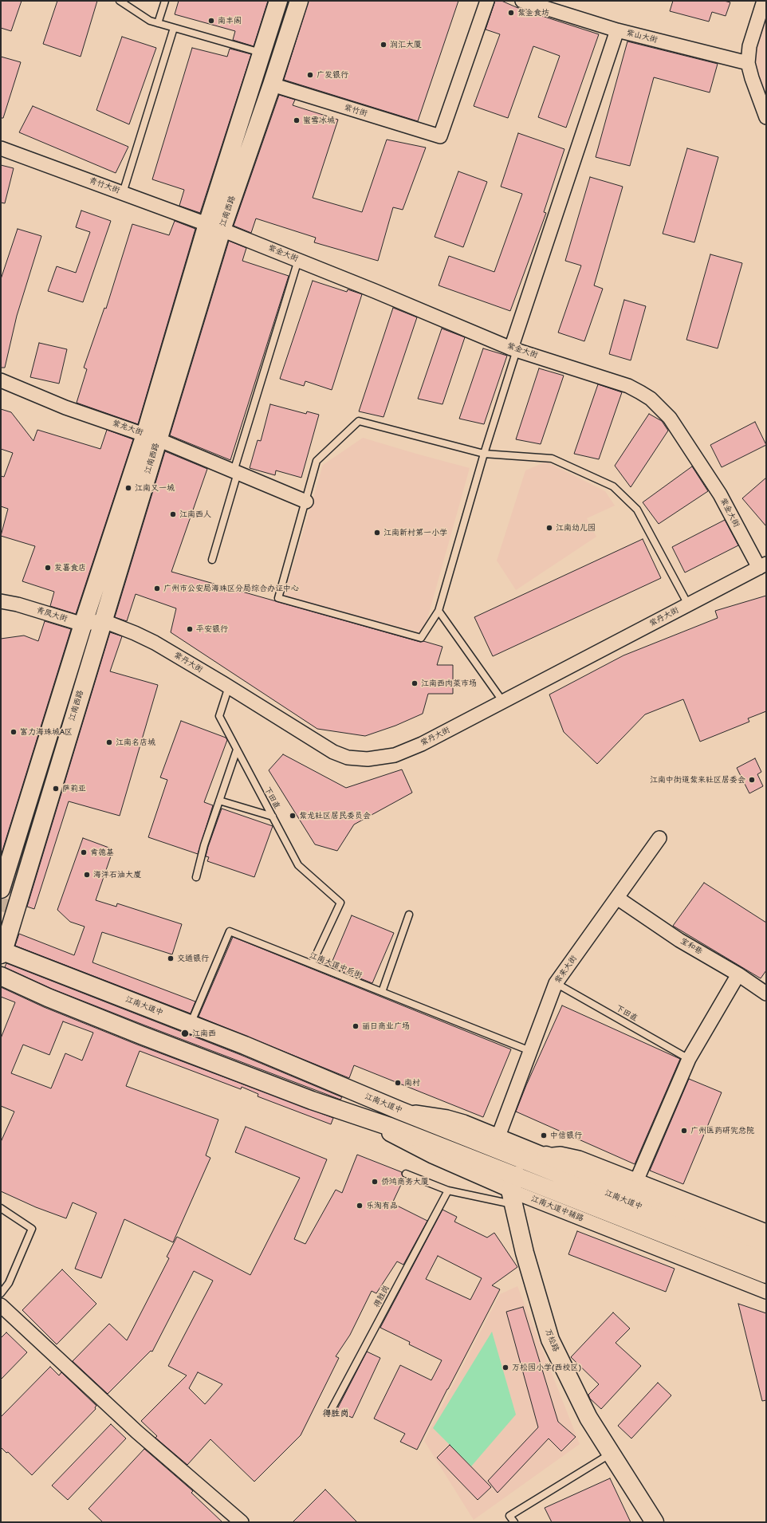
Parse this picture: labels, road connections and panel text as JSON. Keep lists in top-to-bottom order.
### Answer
{
  "streets": {
    "main road": ["江南西路", "江南大道中", "万松路"],
    "street": [
      "紫山大街",
      "紫竹街",
      "青竹大街",
      "紫金大街",
      "紫龙大街",
      "青凤大街",
      "紫丹大街",
      "宝和巷",
      "紫来大街",
      "江南大道中辅路"
    ],
    "lane": ["下田直", "江南大道中后街", "得胜岗"]
  },
  "crossings": [
    ["紫竹街", "江南西路"],
    ["青竹大街", "江南西路"],
    ["青竹大街", "紫金大街"],
    ["江南西路", "紫金大街"],
    ["江南西路", "紫龙大街"],
    ["江南西路", "青凤大街"],
    ["江南西路", "紫丹大街"],
    ["江南西路", "江南大道中"],
    ["紫金大街", "紫丹大街"],
    ["青凤大街", "紫丹大街"],
    ["紫丹大街", "下田直"],
    ["下田直", "江南大道中后街"],
    ["下田直", "紫来大街"],
    ["宝和巷", "紫来大街"],
    ["江南大道中后街", "紫来大街"],
    ["江南大道中后街", "江南大道中"],
    ["江南大道中", "江南大道中辅路"],
    ["江南大道中", "万松路"],
    ["江南大道中辅路", "万松路"]
  ],
  "districts": ["得胜岗"],
  "places": [
    "紫金食坊",
    "南丰阁",
    "润汇大厦",
    "广发银行",
    "蜜雪冰城",
    "江南又一城",
    "江南西人",
    "江南幼儿园",
    "江南新村第一小学",
    "发喜食店",
    "广州市公安局海珠区分局综合办证中心",
    "平安银行",
    "江南西肉菜市场",
    "富力海珠城A区",
    "江南名店城",
    "江南中街道紫来社区居委会",
    "萨莉亚",
    "紫龙社区居民委员会",
    "肯德基",
    "海洋石油大廈",
    "交通银行",
    "丽日商业广场",
    "江南西",
    "南村",
    "广州医药研究总院",
    "中信银行",
    "侨鸿商务大厦",
    "乐淘有品",
    "万松园小学(西校区)"
  ]
}
